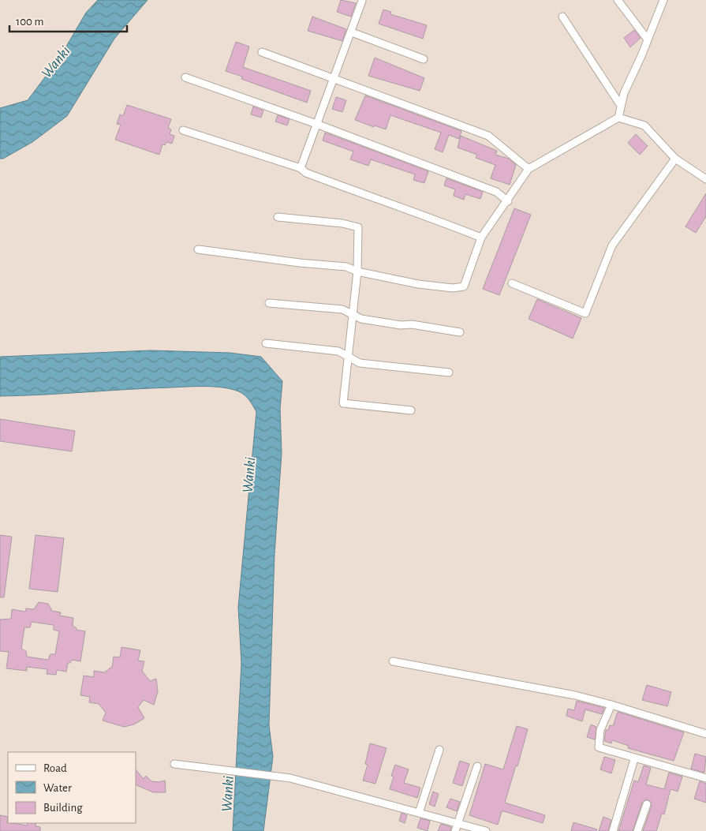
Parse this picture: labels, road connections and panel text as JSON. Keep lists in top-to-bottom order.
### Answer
{
  "water": ["Wanki"],
  "legend": ["Road", "Water", "Building"],
  "scale_bar": "100 m"
}
